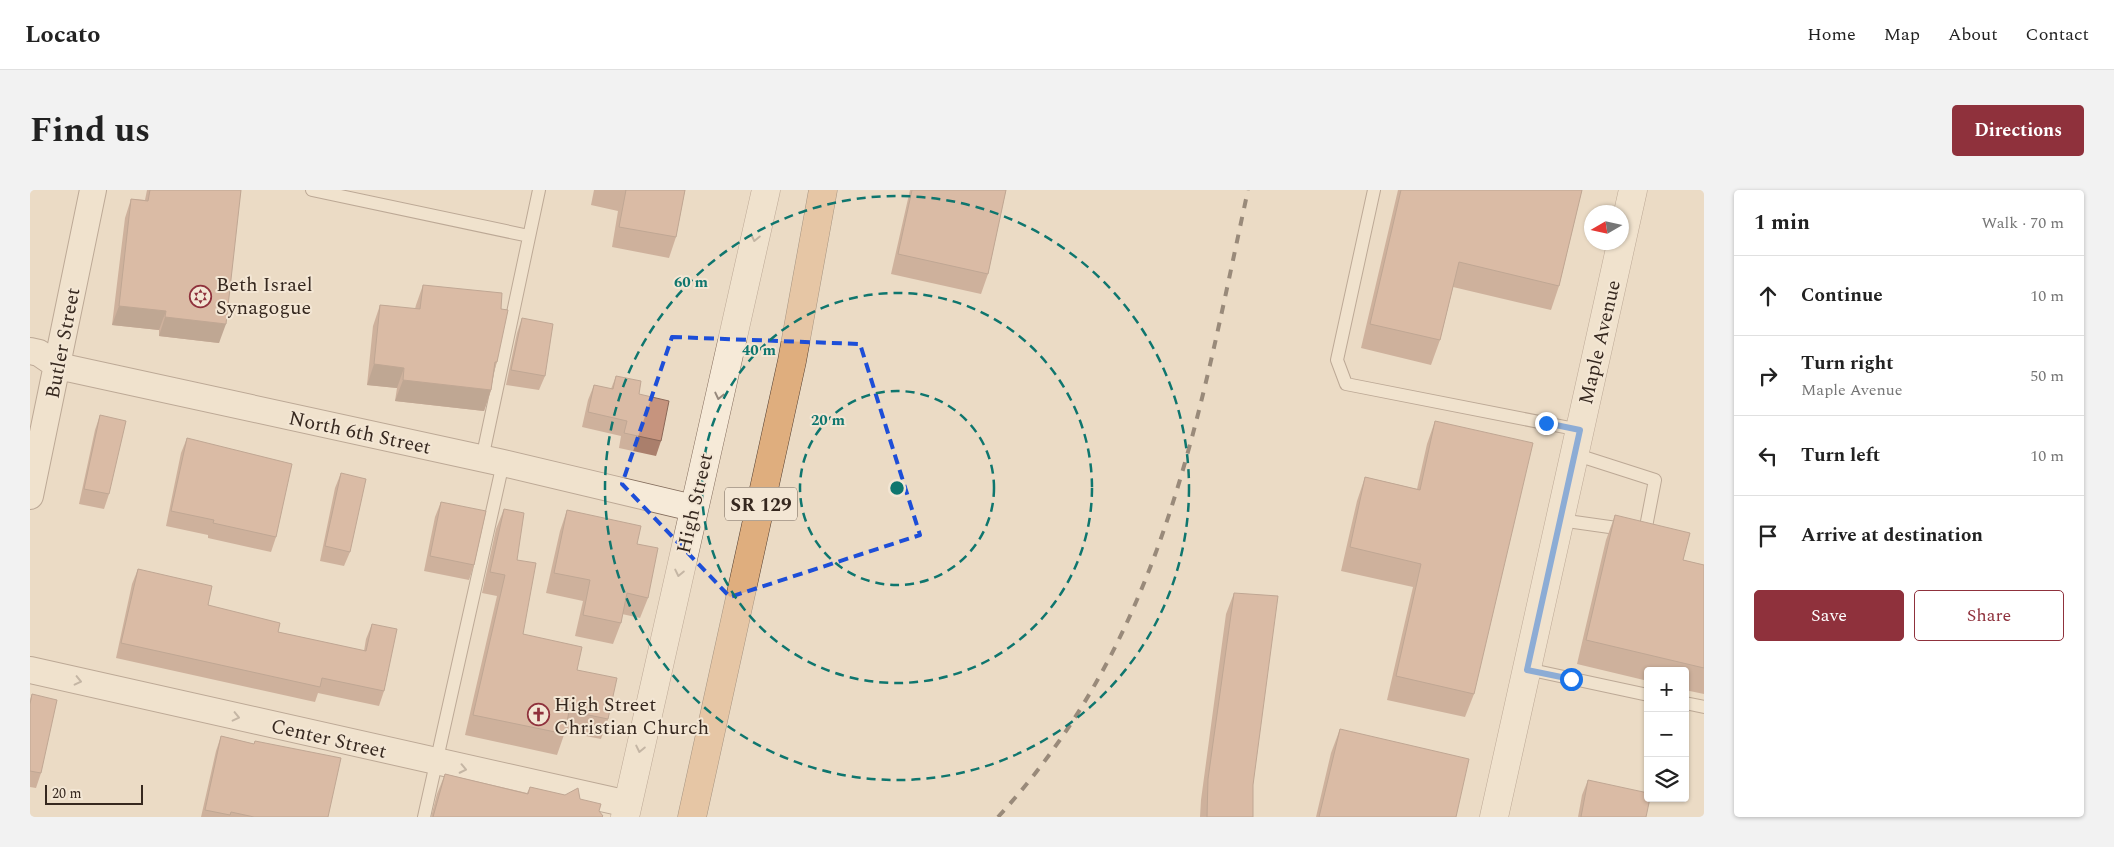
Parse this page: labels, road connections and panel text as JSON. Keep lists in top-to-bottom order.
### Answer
{
  "streets": {
    "highway": ["SR 129"],
    "street": [
      "Maple Avenue",
      "Butler Street",
      "North 6th Street",
      "High Street",
      "Center Street"
    ]
  },
  "crossings": [
    ["Butler Street", "North 6th Street"],
    ["North 6th Street", "High Street"],
    ["High Street", "Center Street"]
  ],
  "one_way": ["High Street", "Center Street"],
  "places": {
    "synagogue": ["Beth Israel Synagogue"],
    "church": ["High Street Christian Church"]
  },
  "scale_bar": "20 m",
  "north": "left",
  "page": {
    "header": "Locato",
    "nav": [
      "Home",
      "Map",
      "About",
      "Contact"
    ],
    "title": "Find us",
    "buttons": [
      "Directions",
      ["Save", "Share"]
    ],
    "heading": ["1 min", "Walk · 70 m"],
    "list": [
      ["Continue", "10 m"],
      ["Turn right", "Maple Avenue", "50 m"],
      ["Turn left", "10 m"],
      "Arrive at destination"
    ],
    "map_buttons": ["+", "−"],
    "scale": "20 m"
  },
  "rings": ["60 m", "40 m", "20 m"]
}
